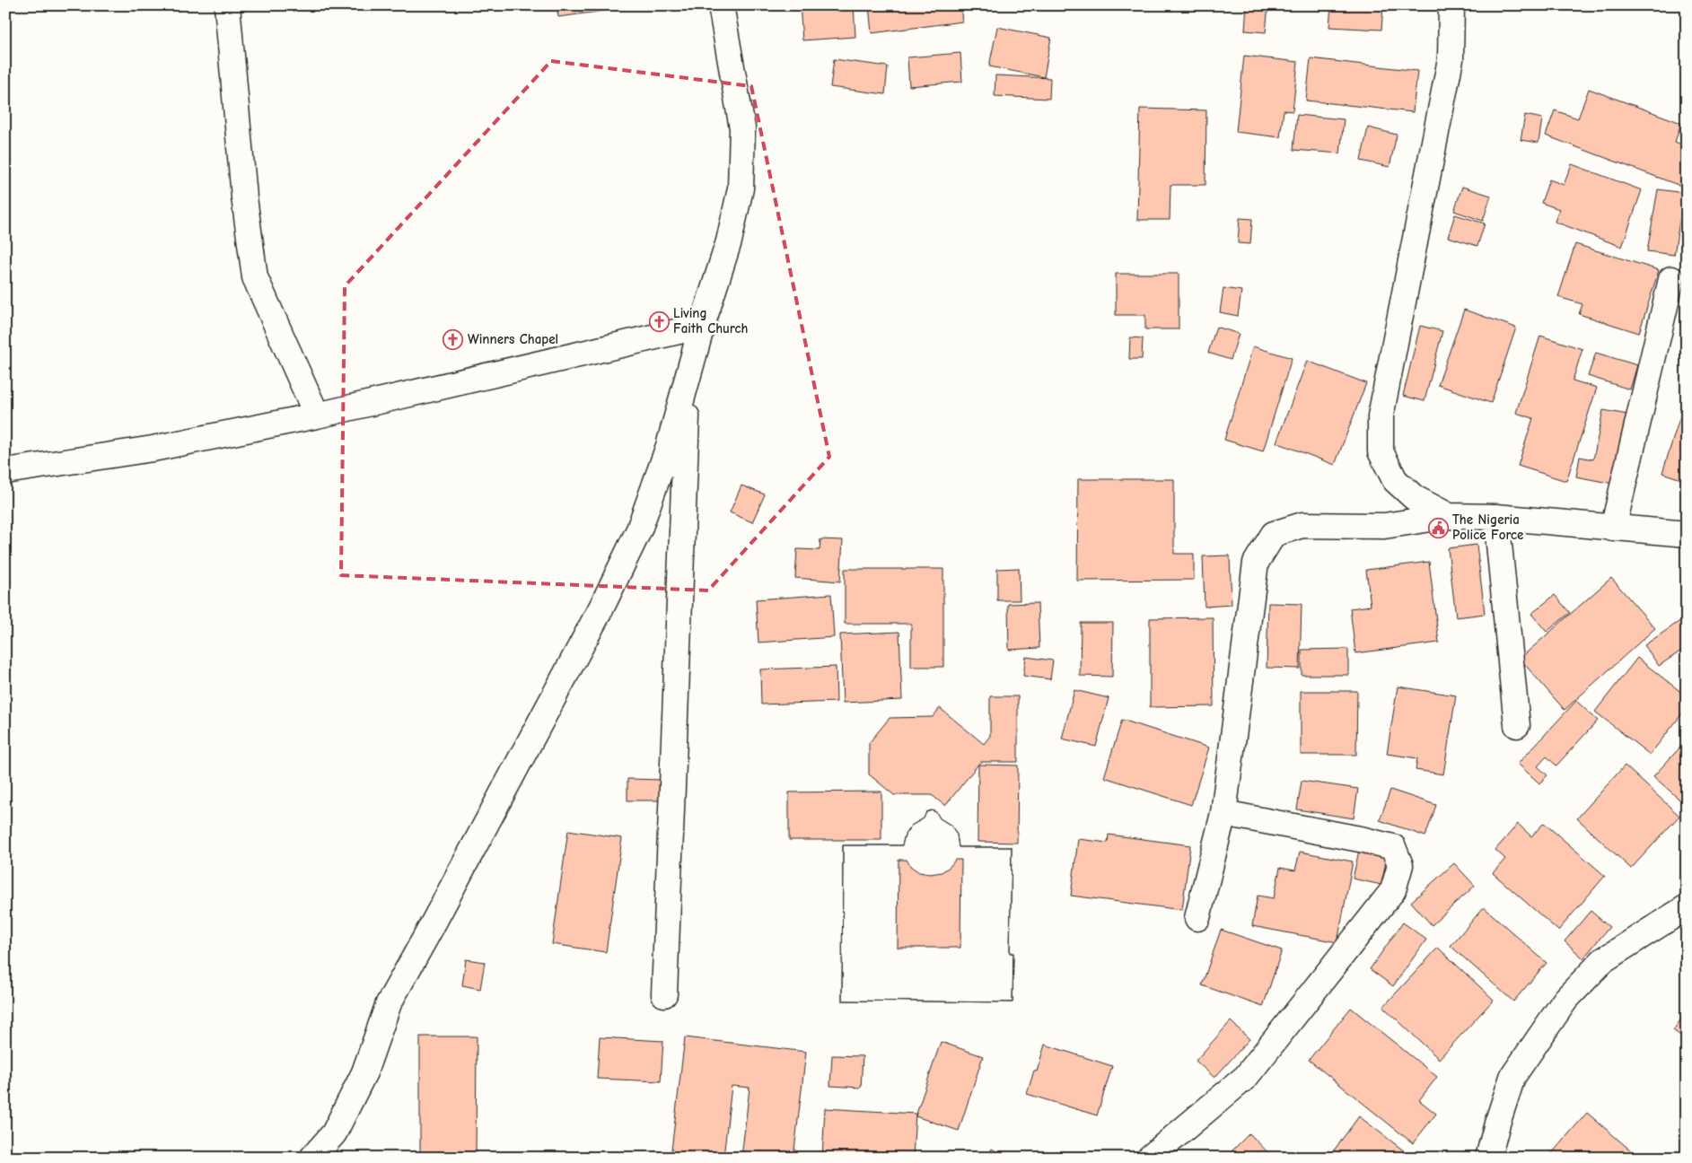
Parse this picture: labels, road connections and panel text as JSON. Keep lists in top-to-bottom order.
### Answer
{
  "places": {
    "church": ["Living Faith Church", "Winners Chapel"],
    "public building": ["The Nigeria Police Force"]
  }
}
